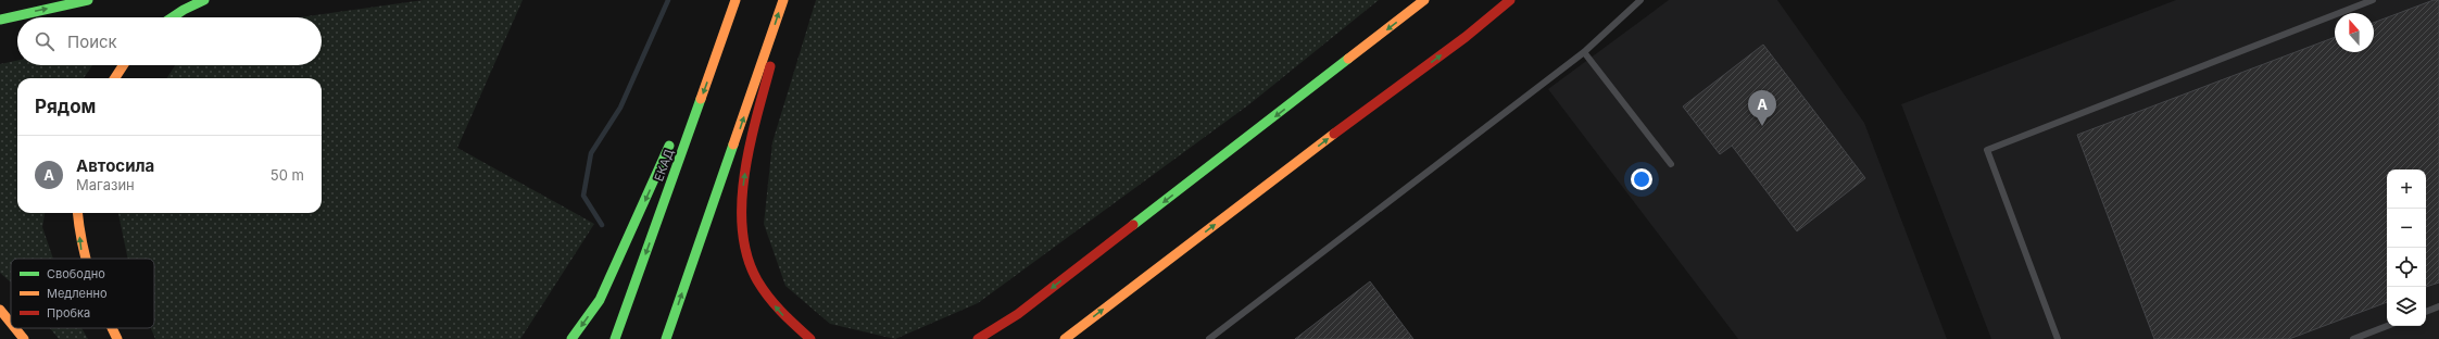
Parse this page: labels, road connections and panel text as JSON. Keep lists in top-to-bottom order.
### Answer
{
  "streets": {
    "main road": ["ЕКАД"]
  },
  "legend": ["Свободно", "Медленно", "Пробка"],
  "north": "top",
  "page": {
    "search": "Поиск",
    "heading": "Рядом",
    "pins": "A",
    "list": [
      {
        "mark": "A",
        "name": "Автосила",
        "note": "Магазин",
        "value": "50 m"
      }
    ],
    "map_buttons": ["+", "−"]
  }
}
